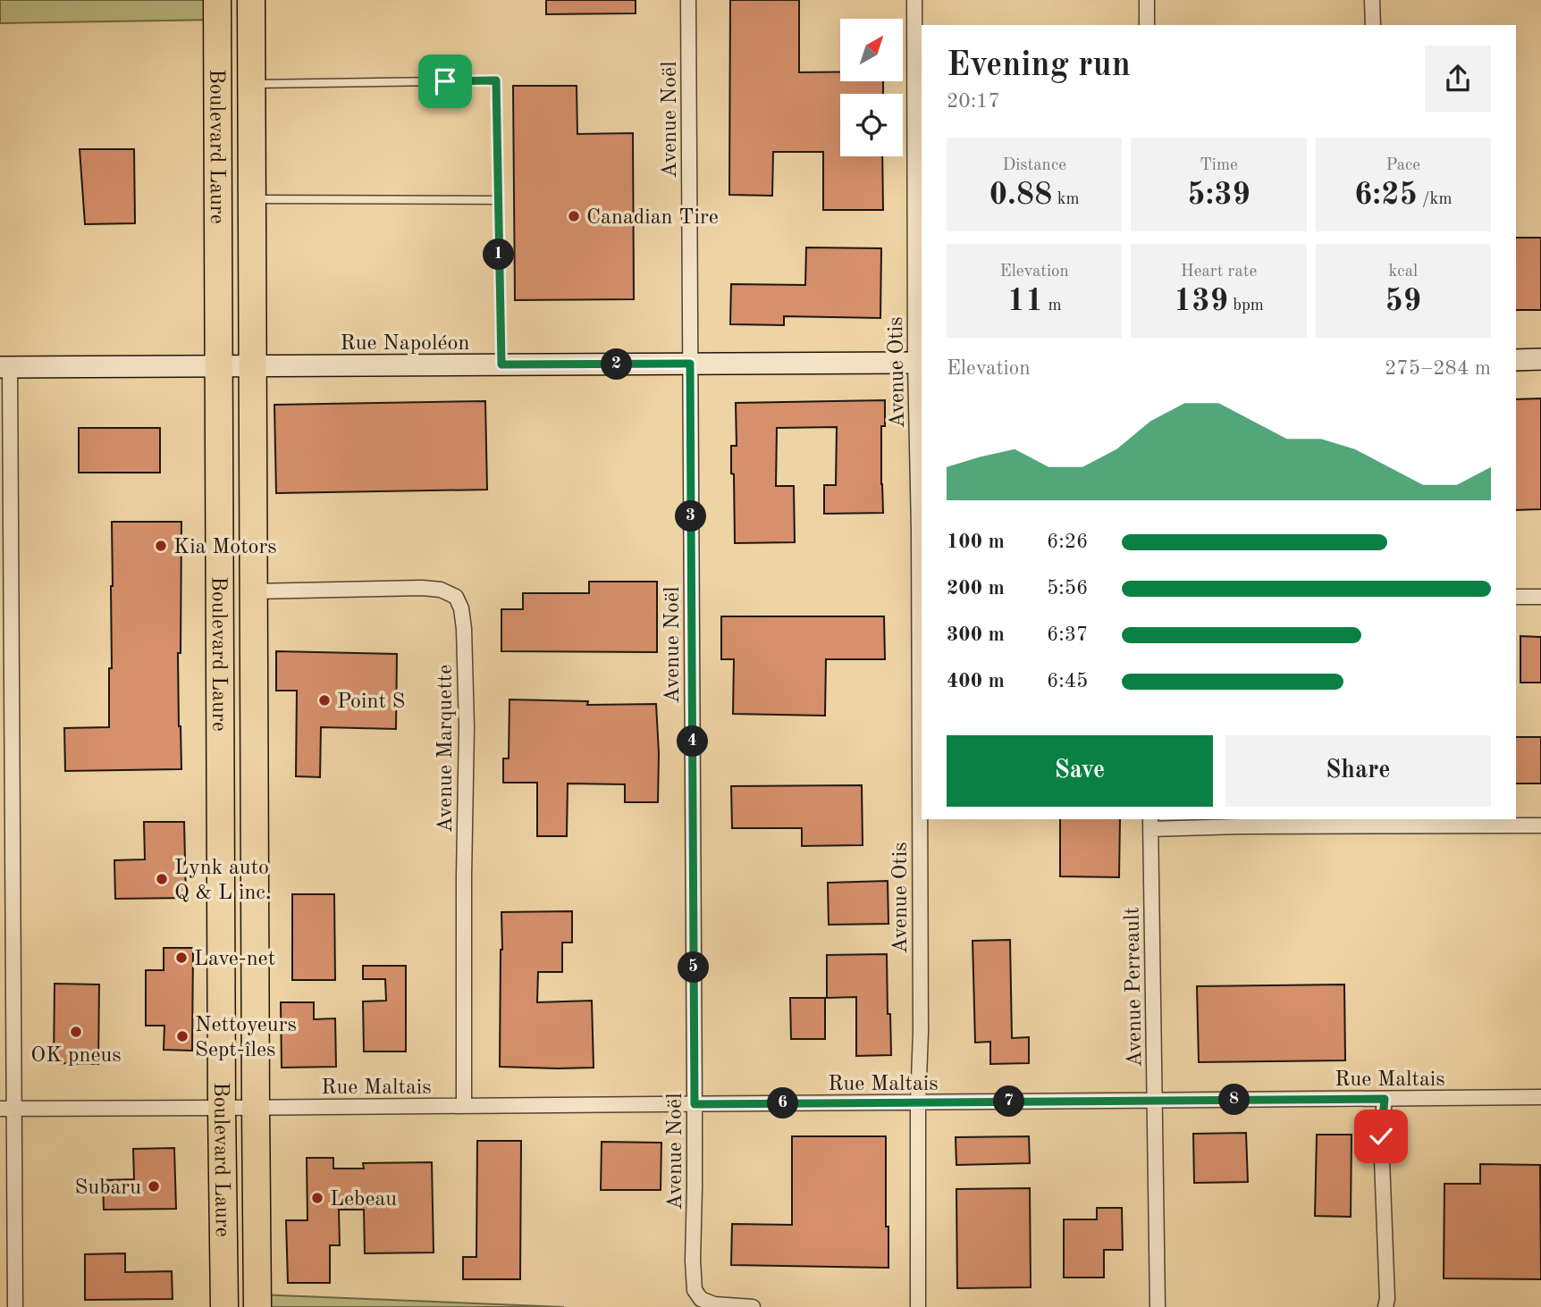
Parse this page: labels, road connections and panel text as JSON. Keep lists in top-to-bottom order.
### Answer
{
  "streets": {
    "highway": ["Boulevard Laure"],
    "street": [
      "Avenue Noël",
      "Rue Napoléon",
      "Avenue Otis",
      "Avenue Marquette",
      "Avenue Perreault",
      "Rue Maltais"
    ]
  },
  "crossings": [
    ["Avenue Noël", "Rue Napoléon"],
    ["Avenue Noël", "Rue Maltais"],
    ["Boulevard Laure", "Rue Napoléon"],
    ["Boulevard Laure", "Avenue Marquette"],
    ["Boulevard Laure", "Rue Maltais"],
    ["Rue Napoléon", "Avenue Otis"],
    ["Avenue Otis", "Rue Maltais"],
    ["Avenue Marquette", "Rue Maltais"],
    ["Avenue Perreault", "Rue Maltais"]
  ],
  "places": [
    "Canadian Tire",
    "Kia Motors",
    "Point S",
    "Lynk auto Q & L inc.",
    "Lave-net",
    "OK pneus",
    "Nettoyeurs Sept-îles",
    "Subaru",
    "Lebeau"
  ],
  "north": "top right",
  "page": {
    "heading": ["Evening run", "20:17"],
    "stats": [
      ["Distance", "0.88 km"],
      ["Time", "5:39"],
      ["Pace", "6:25 /km"],
      ["Elevation", "11 m"],
      ["Heart rate", "139 bpm"],
      ["kcal", "59"]
    ],
    "pins": [
      "1",
      "2",
      "3",
      "4",
      "5",
      "8",
      "7",
      "6"
    ],
    "chart": ["Elevation", "275–284 m"],
    "list": [
      {
        "name": "100 m",
        "note": "6:26"
      },
      {
        "name": "200 m",
        "note": "5:56"
      },
      {
        "name": "300 m",
        "note": "6:37"
      },
      {
        "name": "400 m",
        "note": "6:45"
      }
    ],
    "buttons": ["Save", "Share"]
  }
}
